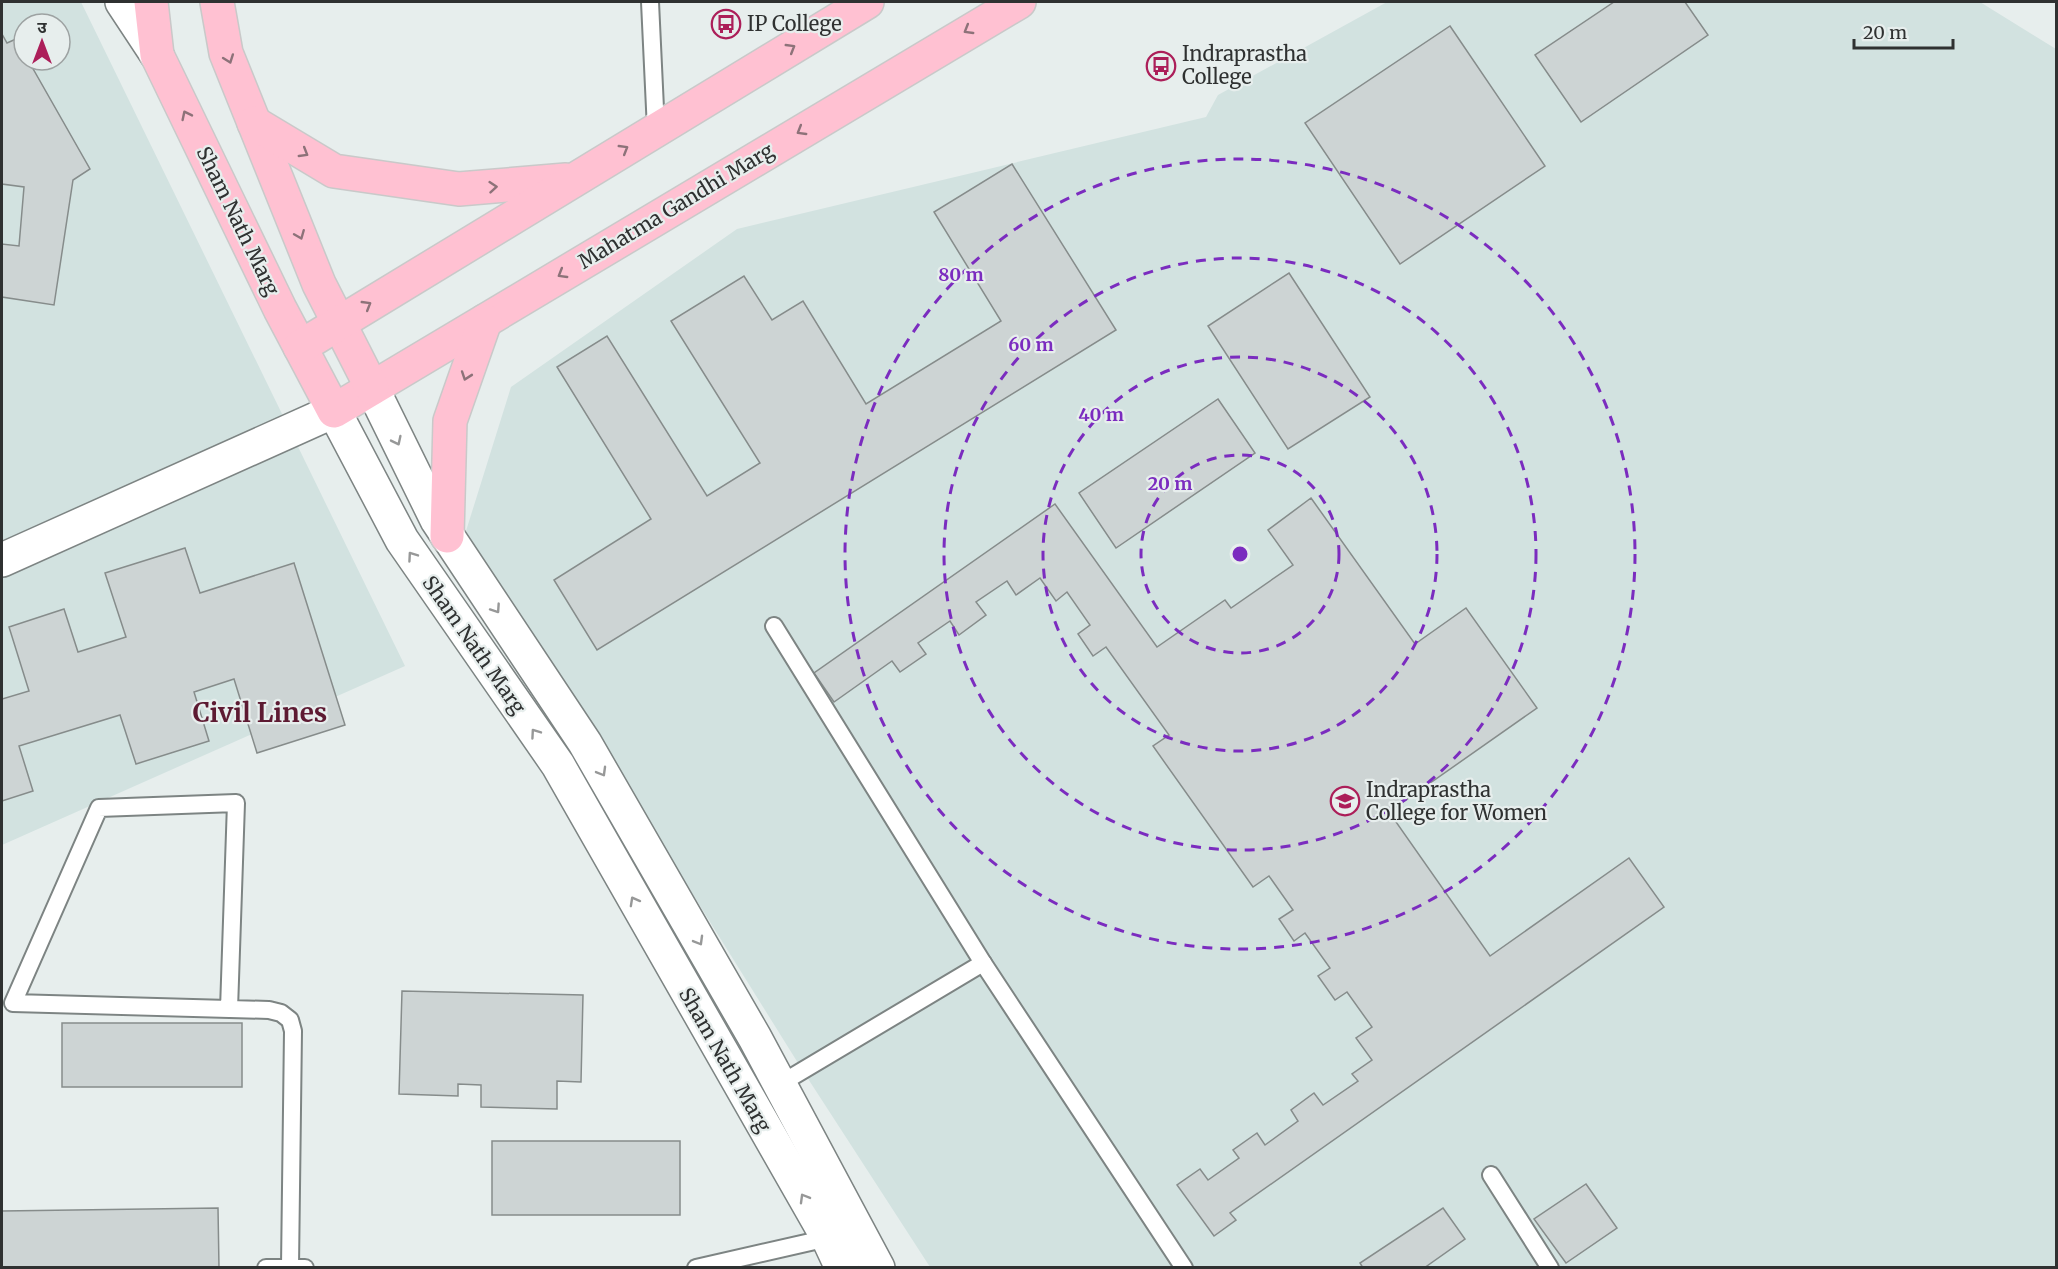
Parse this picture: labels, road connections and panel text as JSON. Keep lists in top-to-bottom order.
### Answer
{
  "streets": {
    "main road": ["Mahatma Gandhi Marg", "Sham Nath Marg"]
  },
  "crossings": [
    ["Mahatma Gandhi Marg", "Sham Nath Marg"]
  ],
  "districts": ["Civil Lines"],
  "places": {
    "bus stop": ["IP College", "Indraprastha College"],
    "school or university": ["Indraprastha College for Women"]
  },
  "scale_bar": "20 m",
  "north": "top",
  "rings": [
    "80 m",
    "60 m",
    "40 m",
    "20 m"
  ]
}
